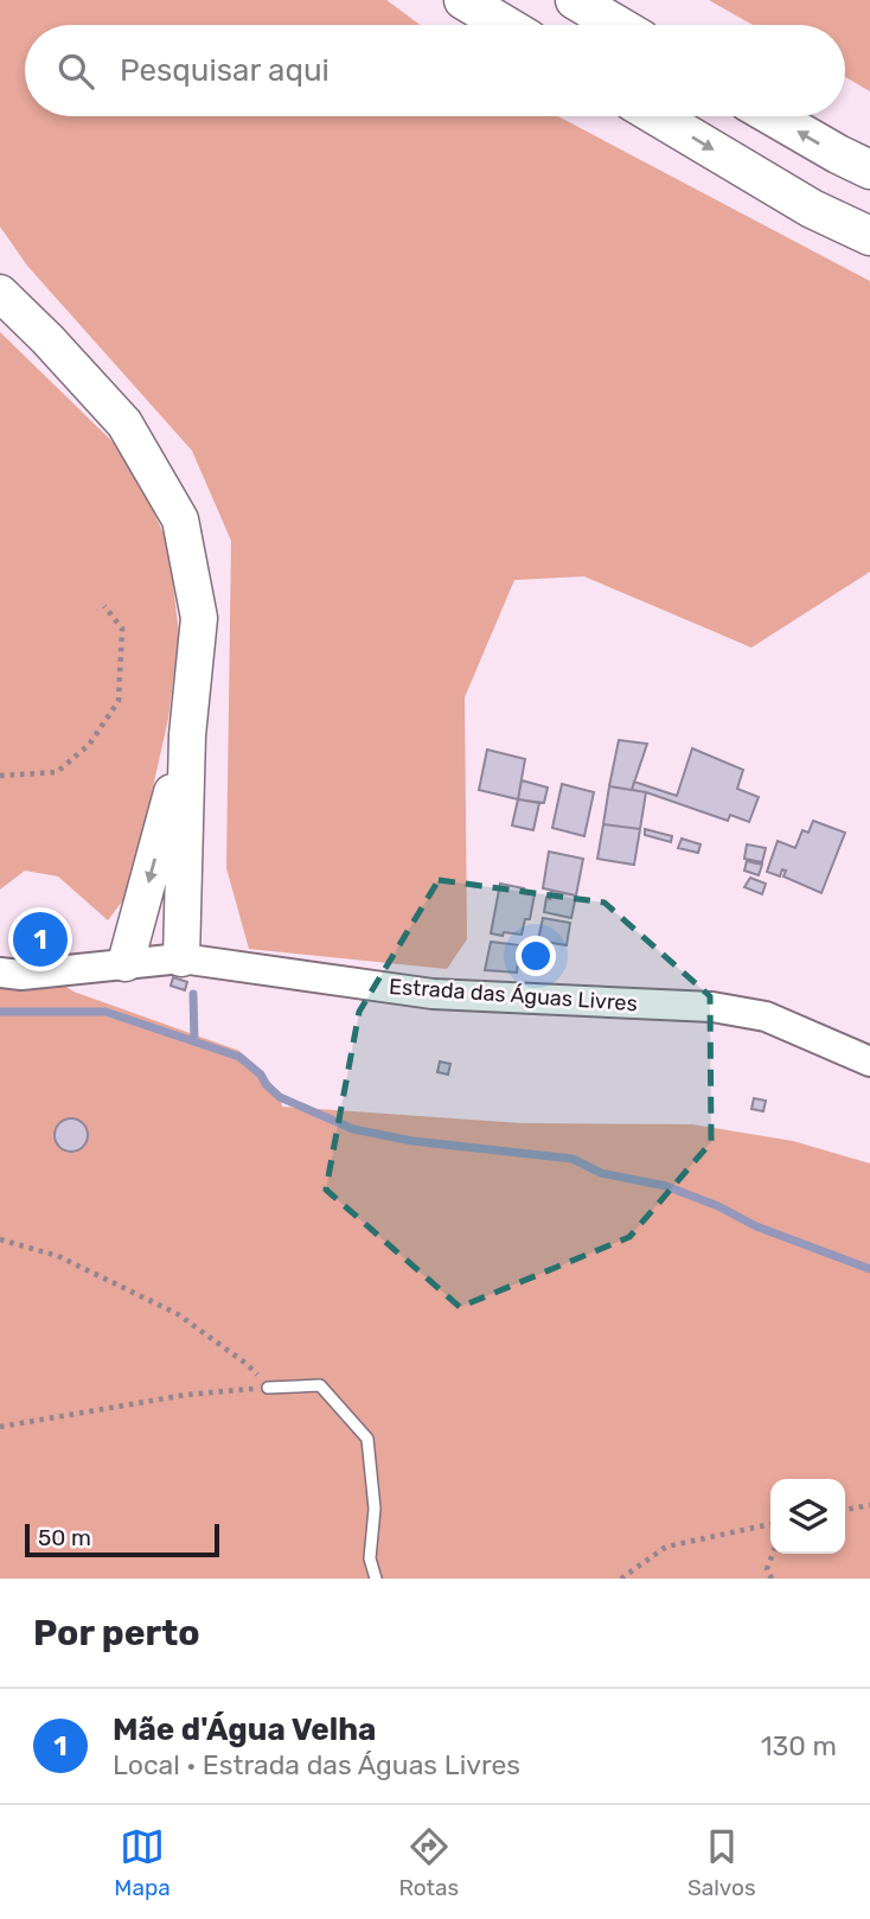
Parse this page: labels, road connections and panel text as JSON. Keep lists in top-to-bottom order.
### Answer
{
  "streets": {
    "main road": ["Estrada das Águas Livres"]
  },
  "scale_bar": "50 m",
  "page": {
    "search": "Pesquisar aqui",
    "pins": "1",
    "scale": "50 m",
    "heading": "Por perto",
    "list": [
      {
        "mark": "1",
        "name": "Mãe d'Água Velha",
        "note": "Local · Estrada das Águas Livres",
        "value": "130 m"
      }
    ],
    "nav": ["Mapa", "Rotas", "Salvos"]
  }
}
